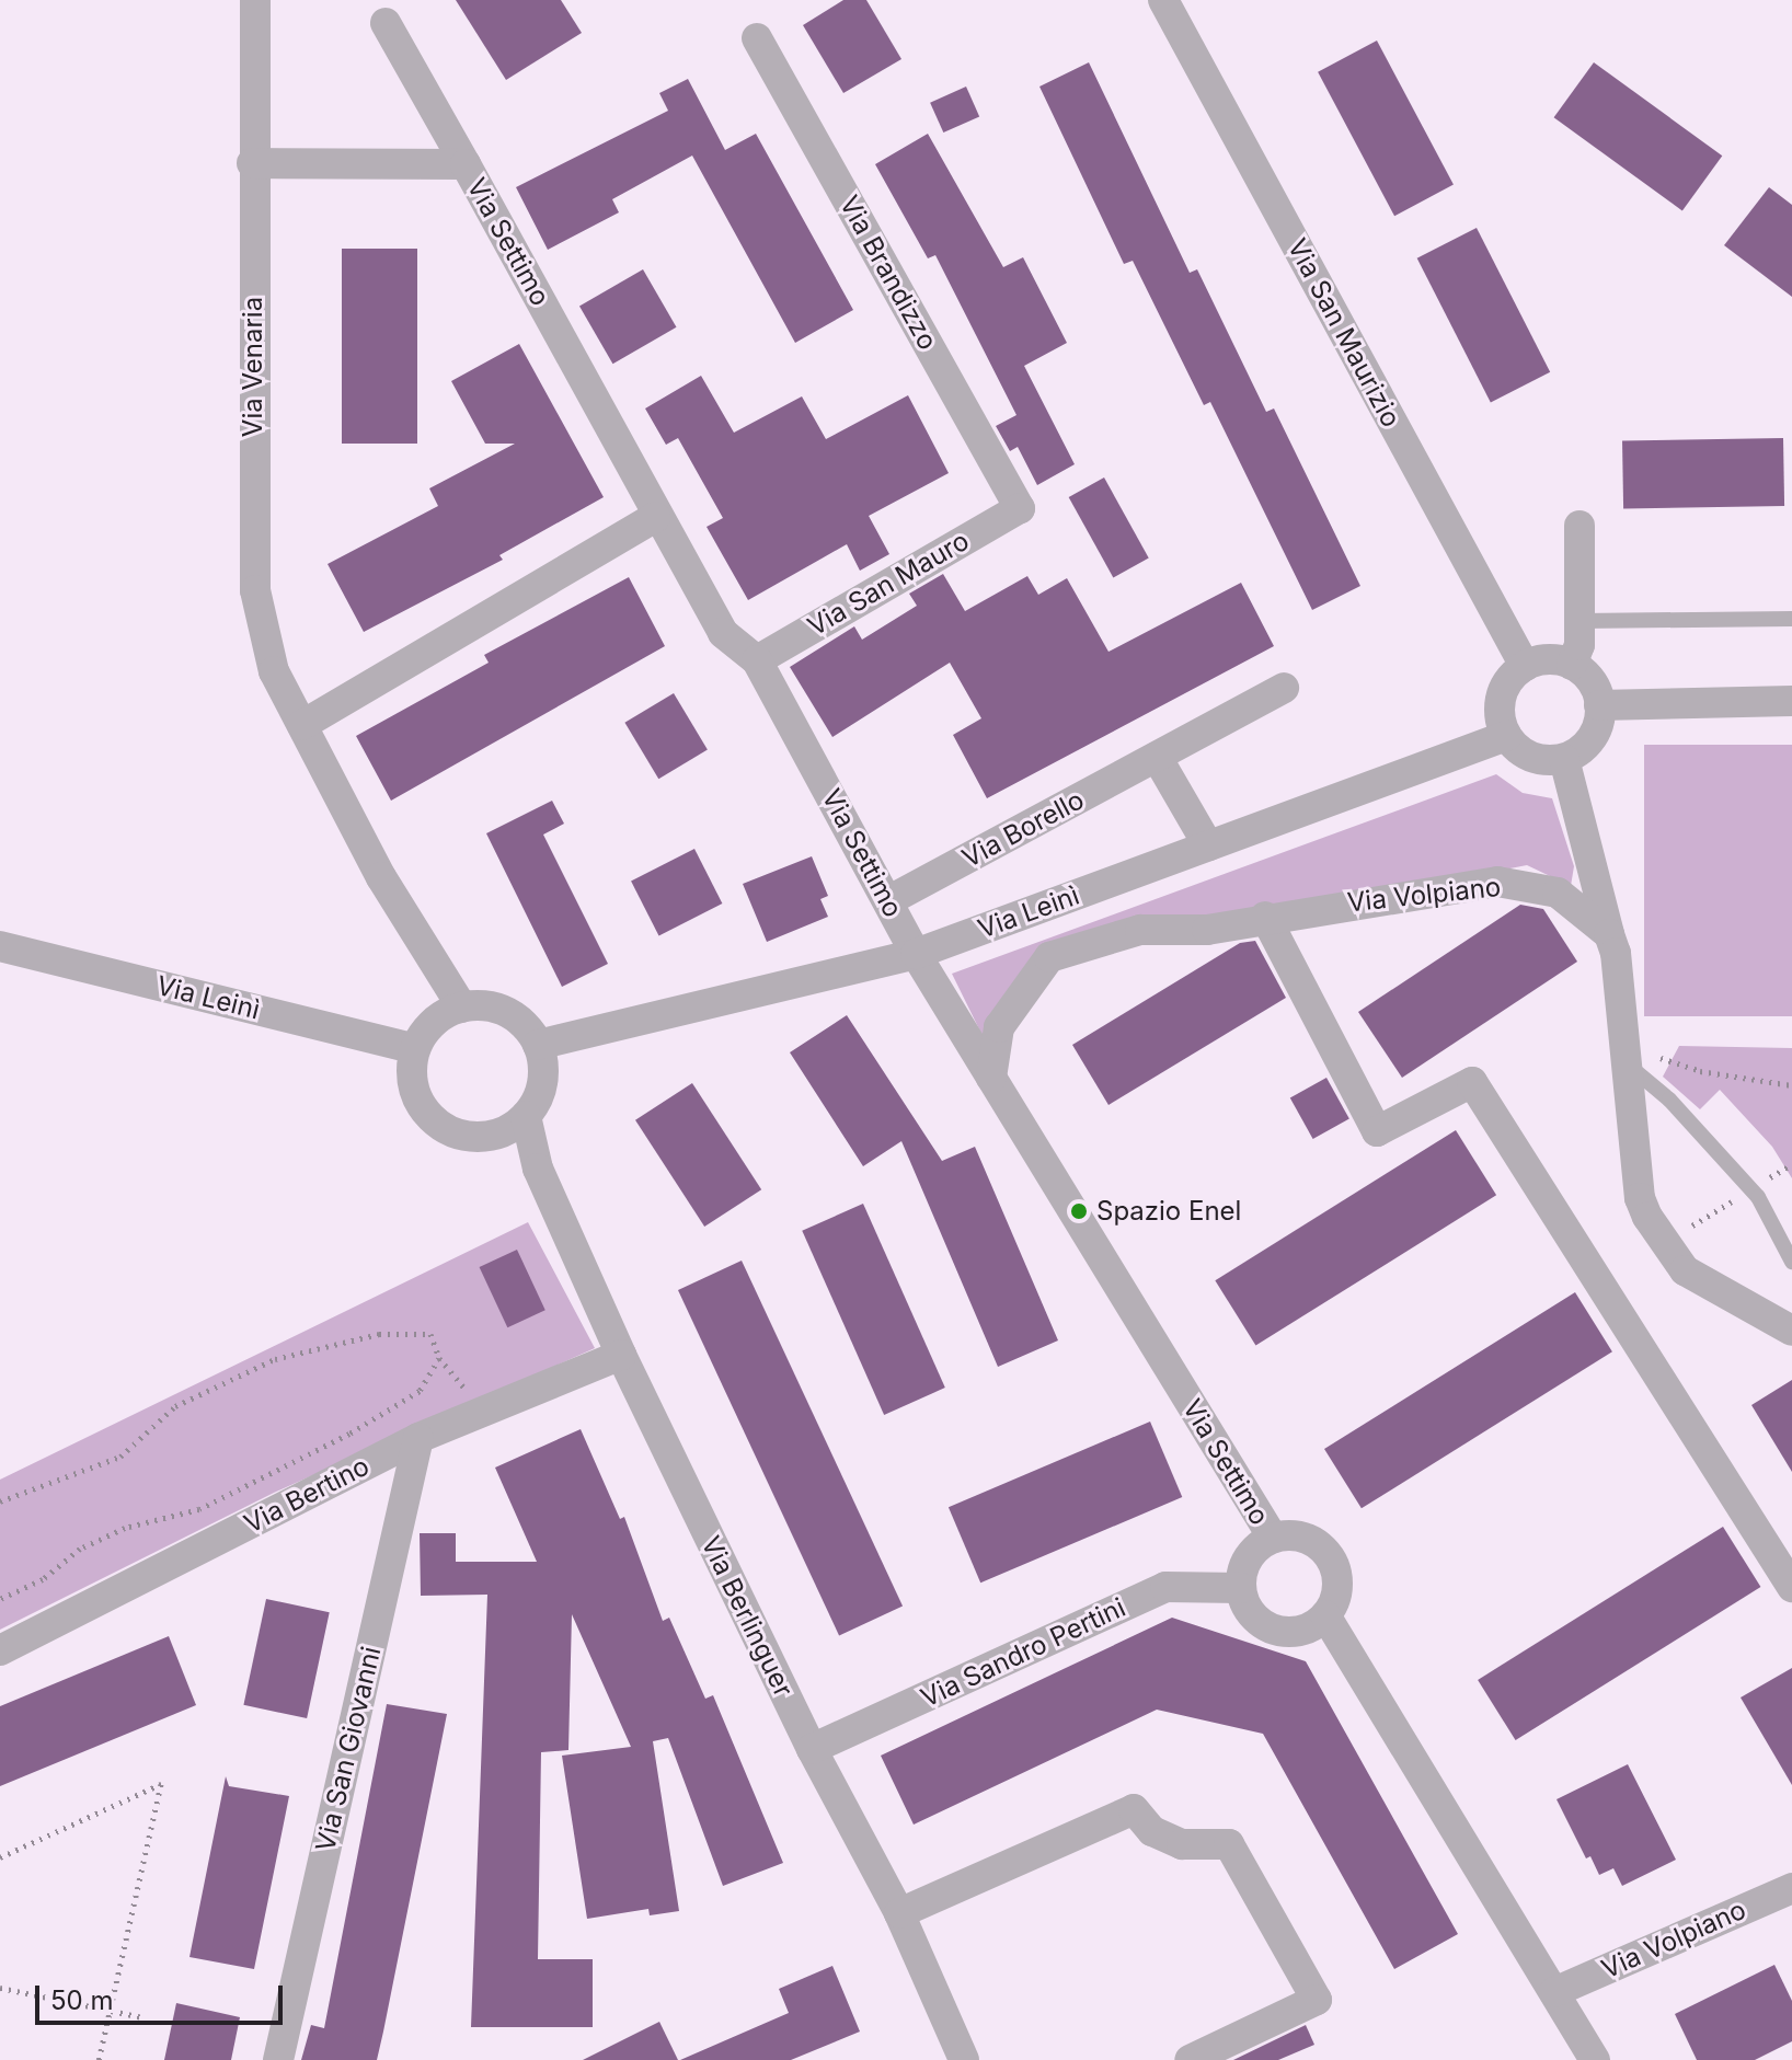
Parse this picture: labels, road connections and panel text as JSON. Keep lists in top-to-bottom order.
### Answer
{
  "streets": {
    "street": [
      "Via Settimo",
      "Via Brandizzo",
      "Via San Maurizio",
      "Via Venaria",
      "Via San Mauro",
      "Via Borello",
      "Via Volpiano",
      "Via Leinì",
      "Via Bertino",
      "Via Berlinguer",
      "Via Sandro Pertini",
      "Via San Giovanni"
    ]
  },
  "crossings": [
    ["Via Settimo", "Via Venaria"],
    ["Via Settimo", "Via San Mauro"],
    ["Via Settimo", "Via Borello"],
    ["Via Settimo", "Via Volpiano"],
    ["Via Settimo", "Via Leinì"],
    ["Via Settimo", "Via Sandro Pertini"],
    ["Via Brandizzo", "Via San Mauro"],
    ["Via San Maurizio", "Via Leinì"],
    ["Via Venaria", "Via Leinì"],
    ["Via Bertino", "Via Berlinguer"],
    ["Via Bertino", "Via San Giovanni"],
    ["Via Berlinguer", "Via Sandro Pertini"]
  ],
  "places": ["Spazio Enel"],
  "scale_bar": "50 m"
}
